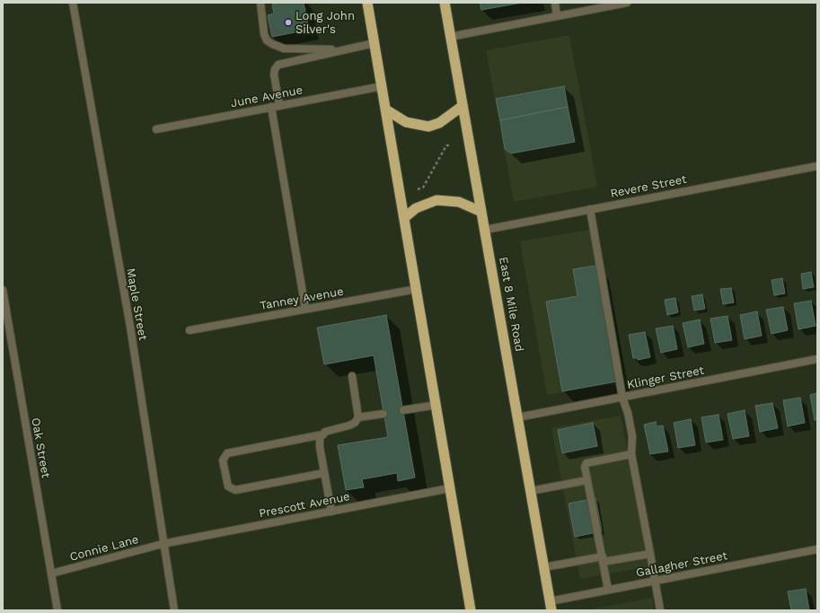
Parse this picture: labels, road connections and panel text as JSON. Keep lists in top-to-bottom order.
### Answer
{
  "streets": {
    "highway": ["East 8 Mile Road"],
    "street": [
      "June Avenue",
      "Revere Street",
      "Tanney Avenue",
      "Maple Street",
      "Klinger Street",
      "Oak Street",
      "Prescott Avenue",
      "Connie Lane",
      "Gallagher Street"
    ]
  },
  "crossings": [
    ["Revere Street", "East 8 Mile Road"],
    ["Maple Street", "Prescott Avenue"],
    ["Maple Street", "Connie Lane"],
    ["East 8 Mile Road", "Klinger Street"],
    ["East 8 Mile Road", "Gallagher Street"],
    ["Oak Street", "Connie Lane"],
    ["Prescott Avenue", "Connie Lane"]
  ],
  "places": ["Long John Silver's"]
}
